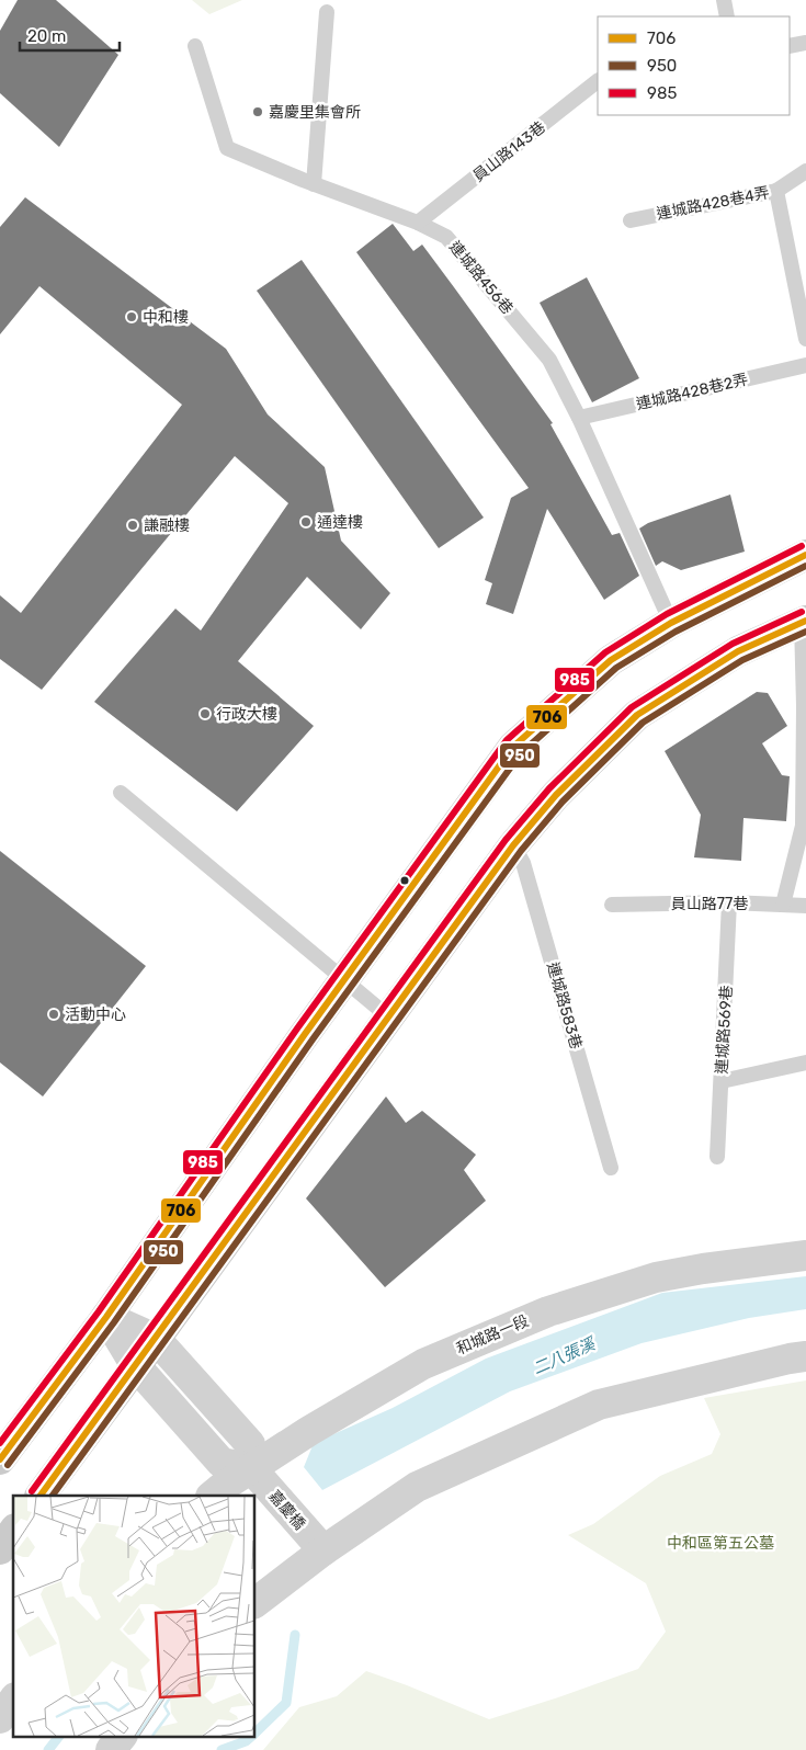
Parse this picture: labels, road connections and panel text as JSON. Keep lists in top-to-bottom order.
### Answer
{
  "streets": {
    "street": ["和城路一段", "嘉慶橋"],
    "lane": [
      "員山路143巷",
      "連城路428巷4弄",
      "連城路456巷",
      "連城路428巷2弄",
      "員山路77巷",
      "連城路583巷",
      "連城路569巷"
    ]
  },
  "crossings": [
    ["員山路143巷", "連城路456巷"],
    ["連城路456巷", "連城路428巷2弄"],
    ["員山路77巷", "連城路569巷"],
    ["和城路一段", "嘉慶橋"]
  ],
  "water": ["二八張溪"],
  "parks": ["中和區第五公墓"],
  "places": [
    "嘉慶里集會所",
    "中和樓",
    "通達樓",
    "謙融樓",
    "行政大樓",
    "活動中心"
  ],
  "lines": ["transit line 985", "transit line 706", "transit line 950"],
  "legend": ["706", "950", "985"],
  "scale_bar": "20 m"
}
